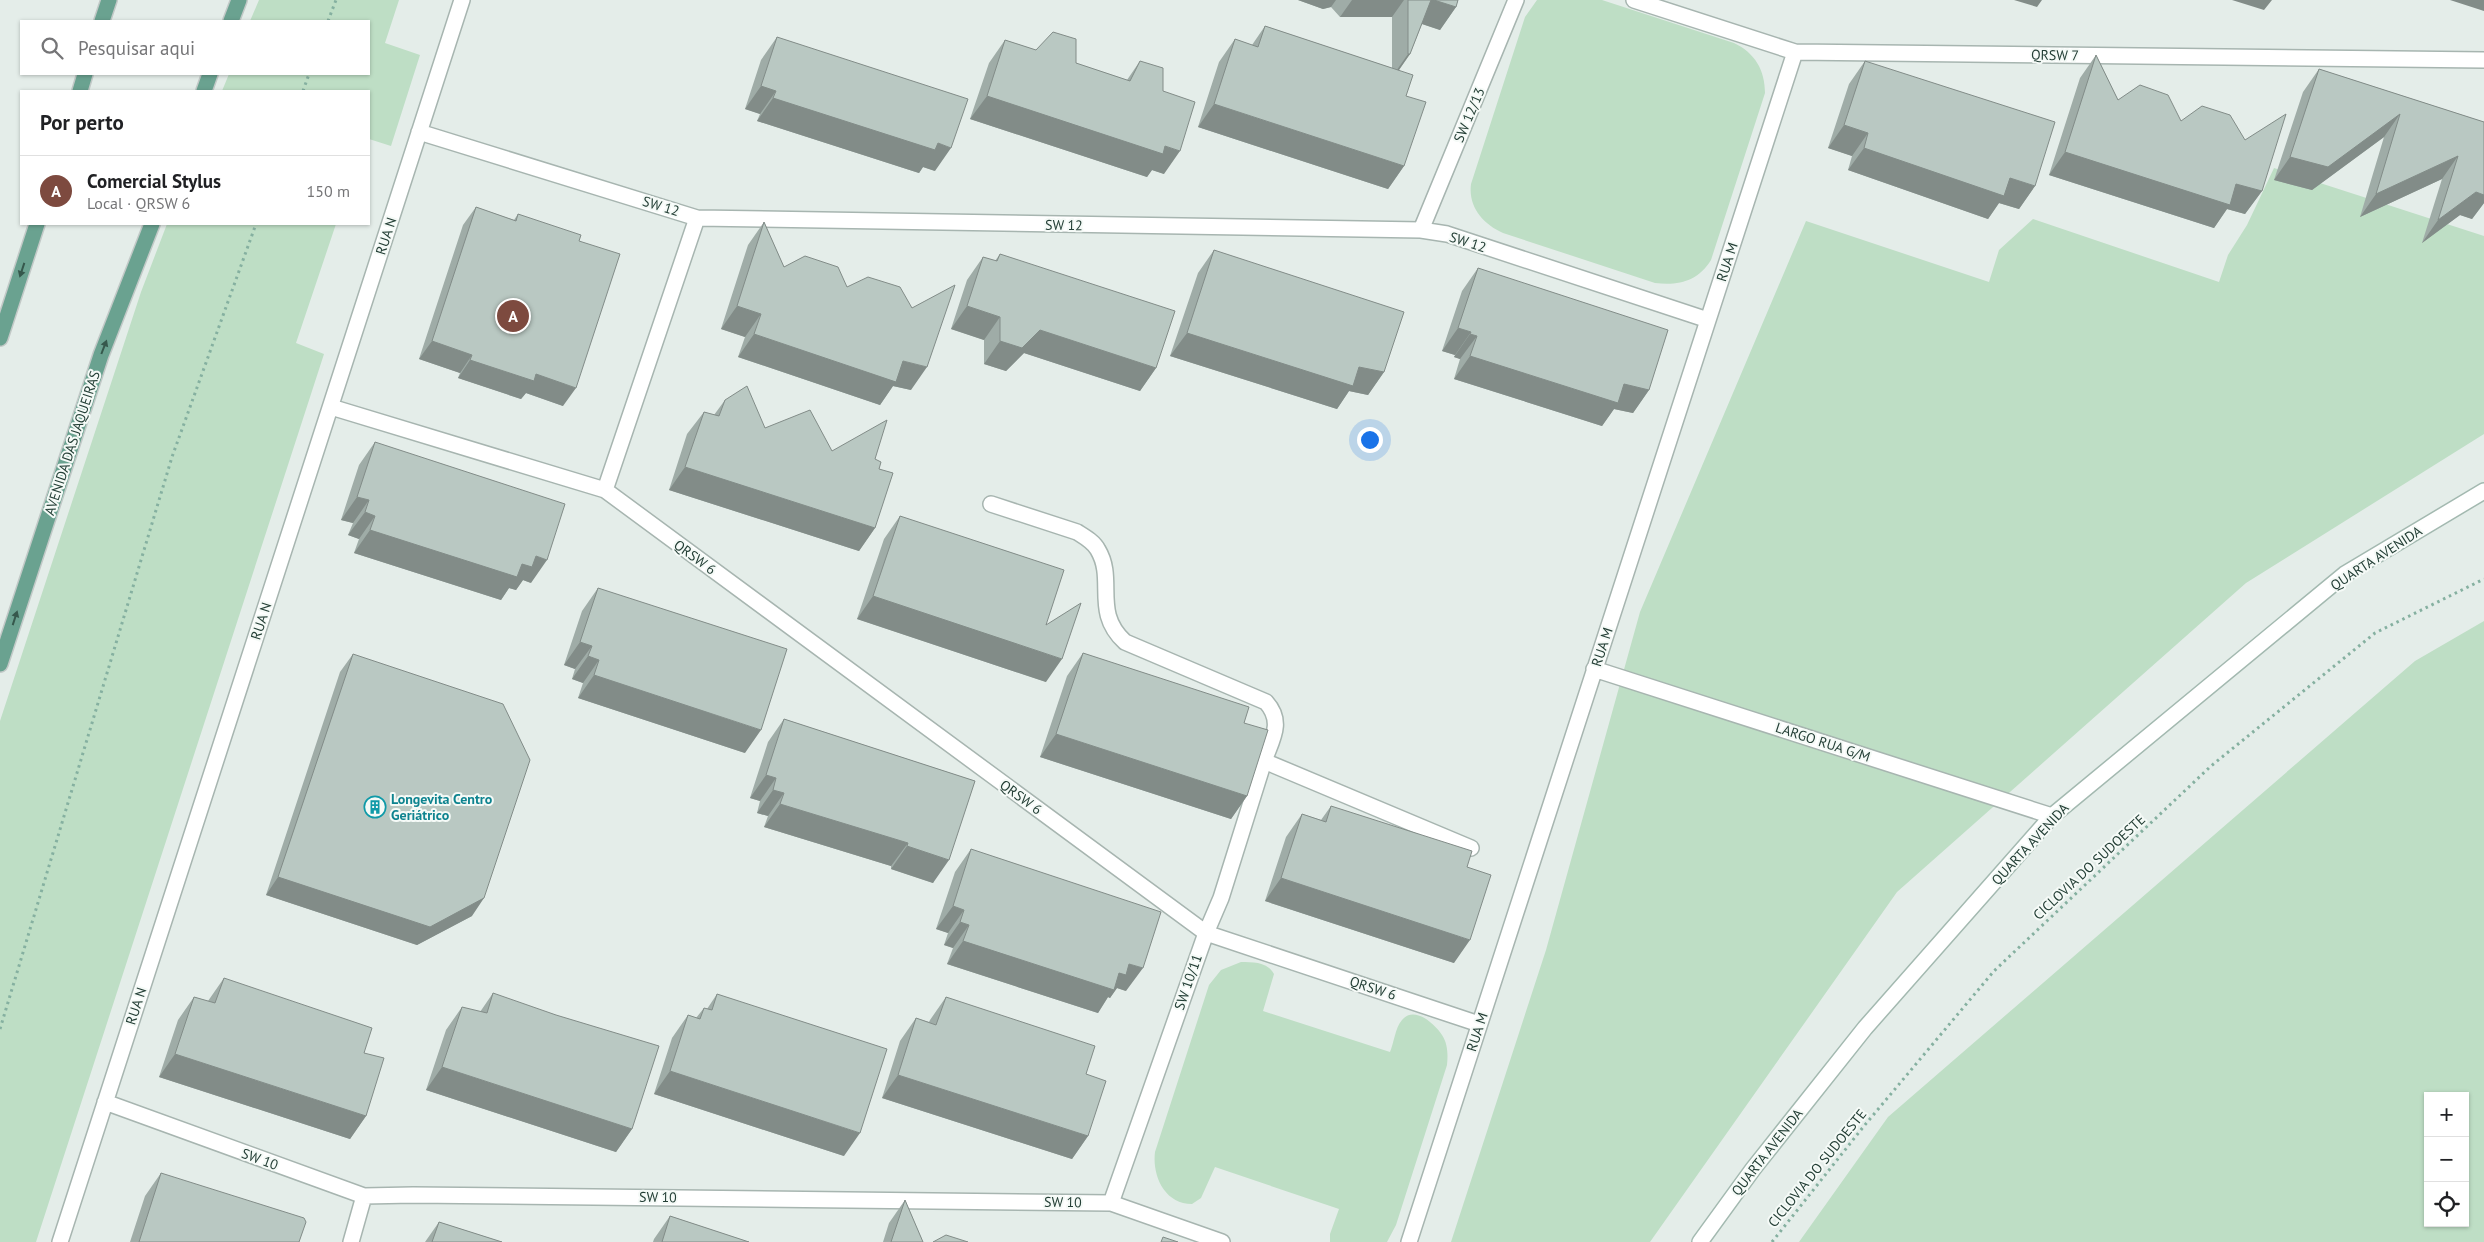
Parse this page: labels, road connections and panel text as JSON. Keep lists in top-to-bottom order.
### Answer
{
  "streets": {
    "main road": ["AVENIDA DAS JAQUEIRAS"],
    "street": [
      "QRSW 7",
      "SW 12/13",
      "SW 12",
      "RUA N",
      "RUA M",
      "QRSW 6",
      "QUARTA AVENIDA",
      "LARGO RUA G/M",
      "SW 10/11",
      "SW 10"
    ],
    "path": ["CICLOVIA DO SUDOESTE"]
  },
  "crossings": [
    ["QRSW 7", "RUA M"],
    ["SW 12/13", "SW 12"],
    ["SW 12", "RUA N"],
    ["SW 12", "RUA M"],
    ["RUA N", "QRSW 6"],
    ["RUA N", "SW 10"],
    ["RUA M", "QRSW 6"],
    ["RUA M", "LARGO RUA G/M"],
    ["QRSW 6", "SW 10/11"],
    ["QUARTA AVENIDA", "LARGO RUA G/M"],
    ["SW 10/11", "SW 10"]
  ],
  "one_way": ["AVENIDA DAS JAQUEIRAS"],
  "places": {
    "building": ["Longevita Centro Geriátrico"]
  },
  "page": {
    "search": "Pesquisar aqui",
    "heading": "Por perto",
    "list": [
      {
        "mark": "A",
        "name": "Comercial Stylus",
        "note": "Local · QRSW 6",
        "value": "150 m"
      }
    ],
    "pins": "A",
    "map_buttons": ["+", "−"]
  }
}
